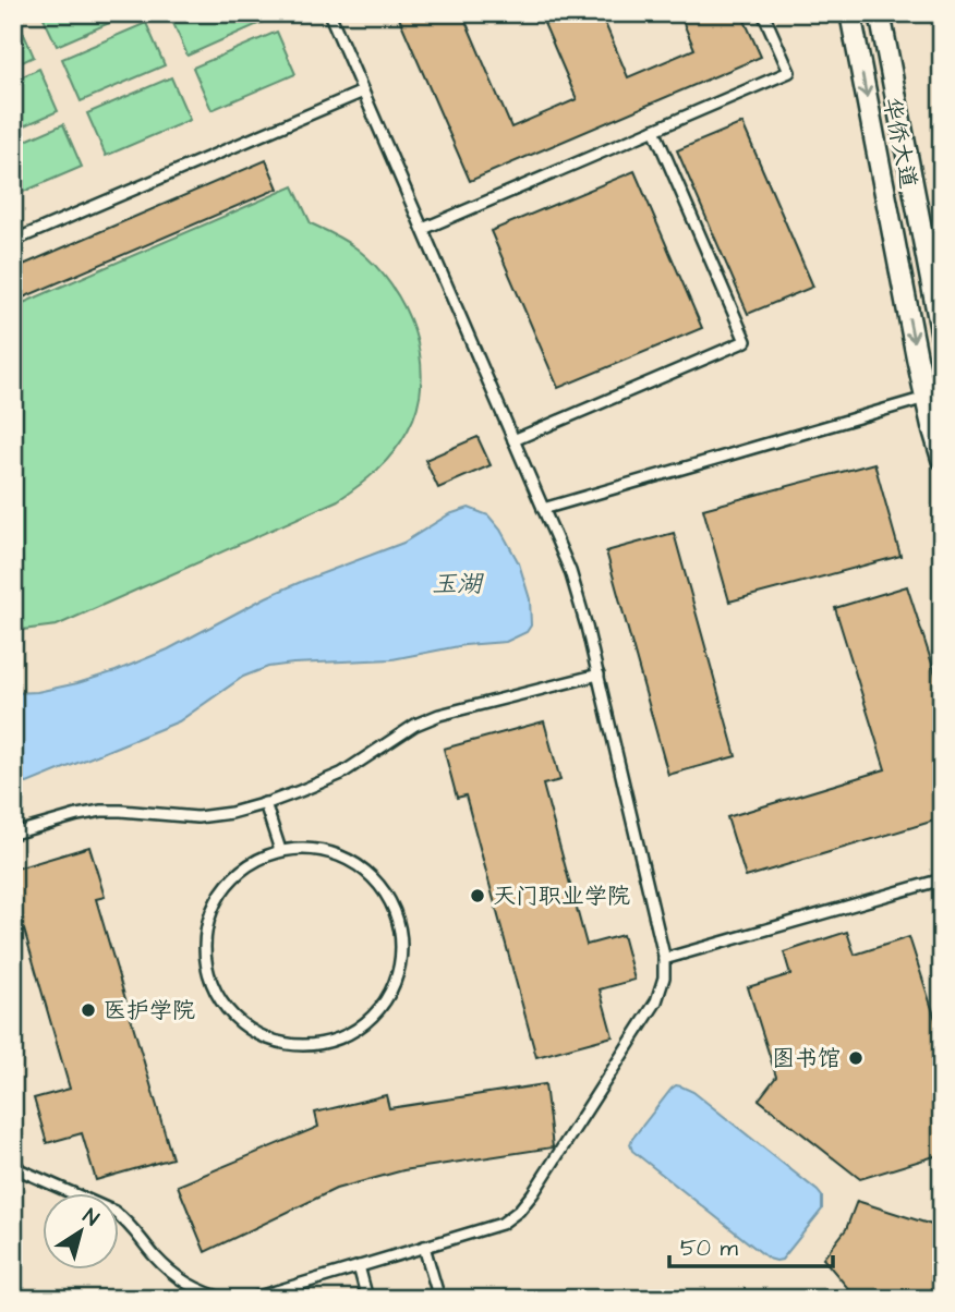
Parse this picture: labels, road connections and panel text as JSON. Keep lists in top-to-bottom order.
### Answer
{
  "streets": {
    "street": ["华侨大道"]
  },
  "water": ["玉湖"],
  "places": ["天门职业学院", "医护学院", "图书馆"],
  "scale_bar": "50 m",
  "north": "top right"
}
